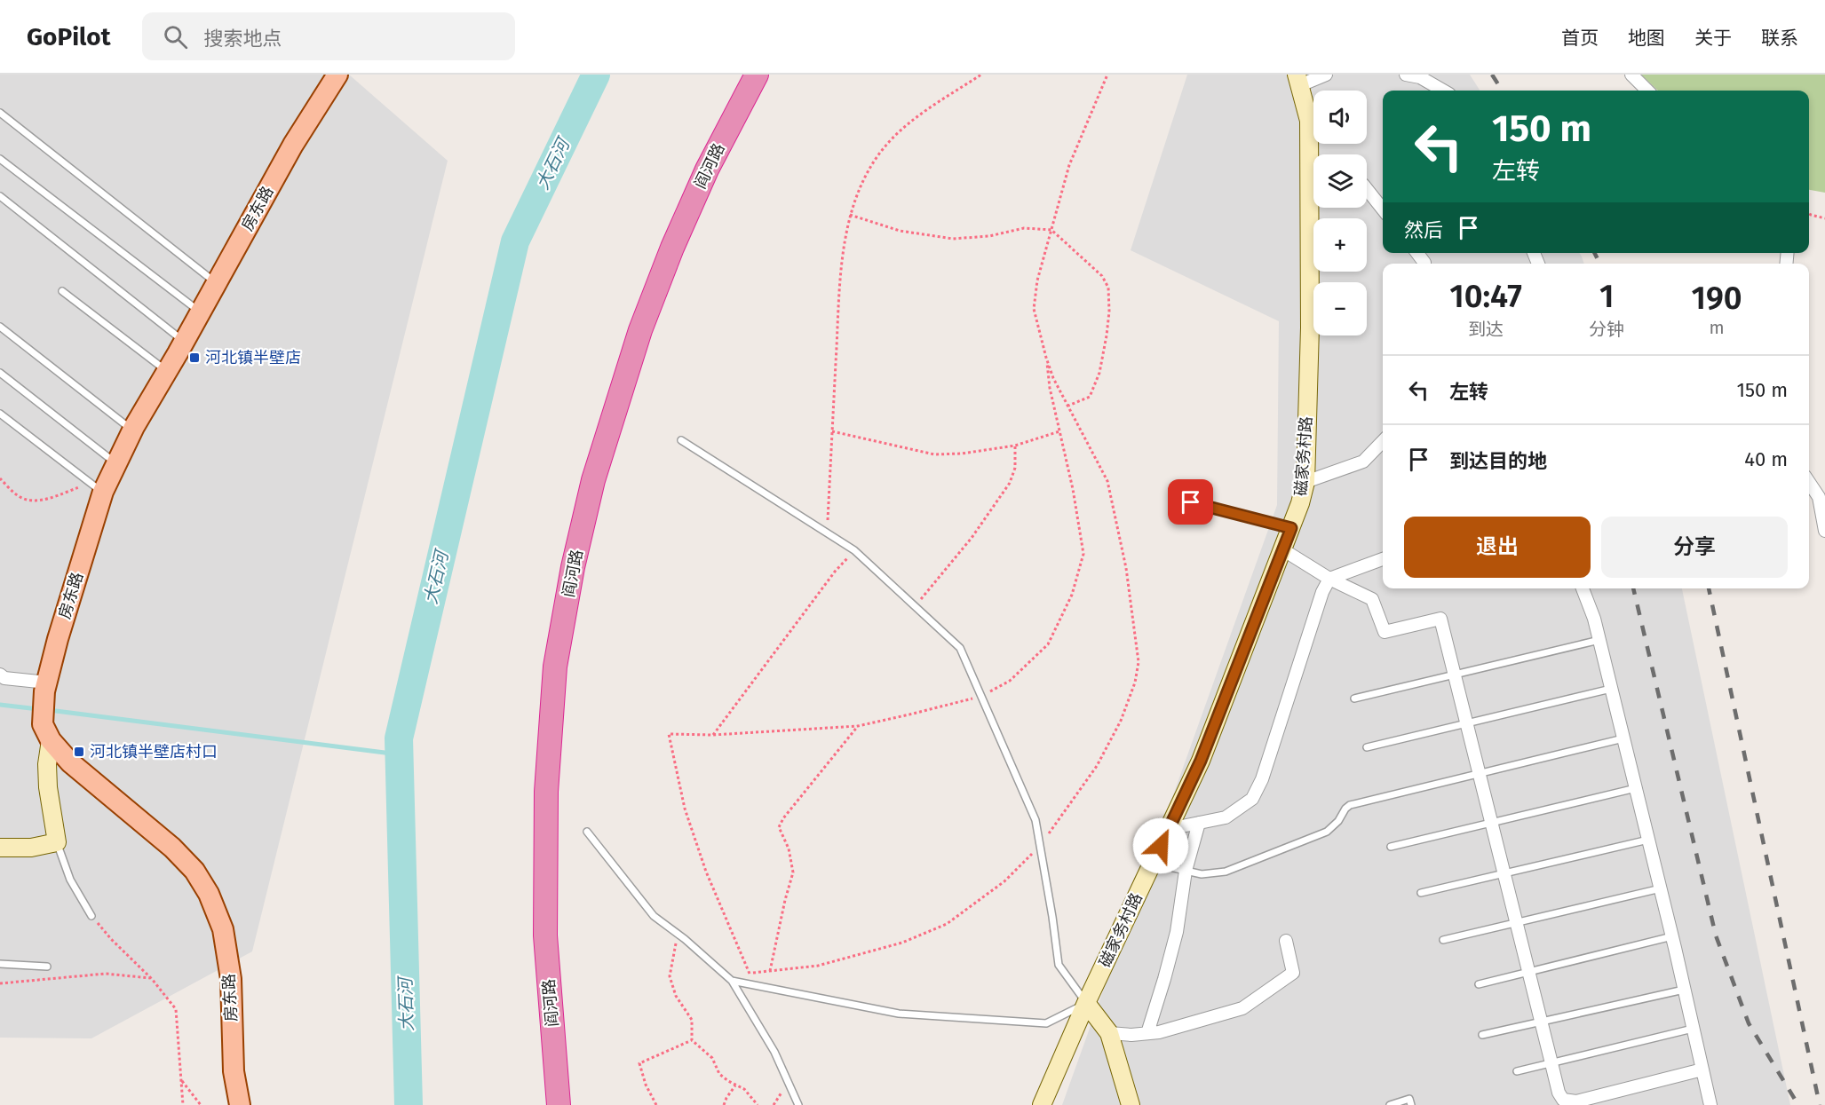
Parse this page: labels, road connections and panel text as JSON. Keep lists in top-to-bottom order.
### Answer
{
  "streets": {
    "highway": ["阎河路"],
    "main road": ["房东路"],
    "street": ["磁家务村路"]
  },
  "water": ["大石河"],
  "places": {
    "transit": ["河北镇半壁店", "河北镇半壁店村口"]
  },
  "page": {
    "header": "GoPilot",
    "search": "搜索地点",
    "nav": [
      "首页",
      "地图",
      "关于",
      "联系"
    ],
    "map_buttons": ["+", "−"],
    "turn": ["150 m", "左转"],
    "then": "然后",
    "eta": [
      "10:47",
      "到达",
      "1",
      "分钟",
      "190",
      "m"
    ],
    "list": [
      {
        "name": "左转",
        "value": "150 m"
      },
      {
        "name": "到达目的地",
        "value": "40 m"
      }
    ],
    "buttons": ["退出", "分享"]
  }
}
